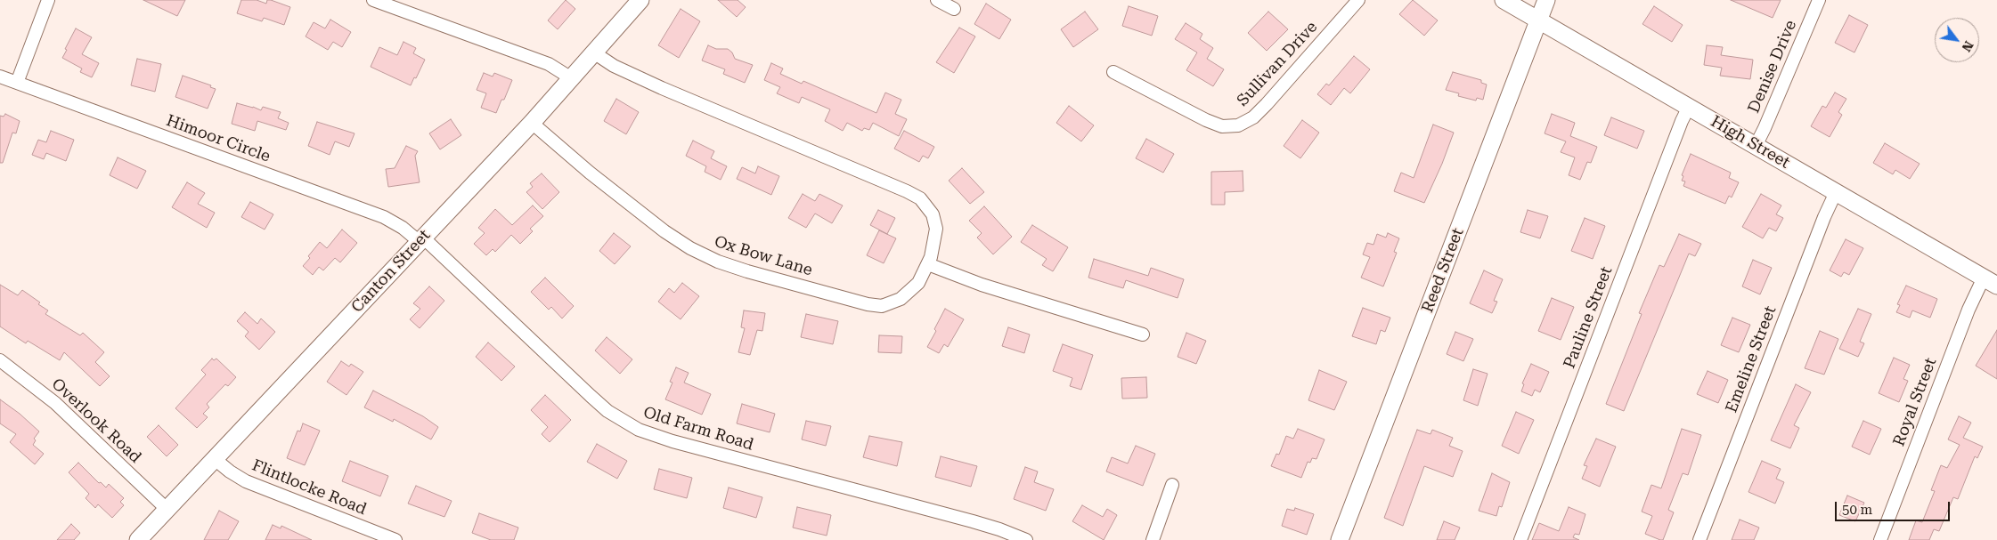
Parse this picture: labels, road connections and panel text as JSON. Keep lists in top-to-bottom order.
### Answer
{
  "streets": {
    "main road": ["High Street", "Reed Street", "Canton Street"],
    "street": [
      "Sullivan Drive",
      "Denise Drive",
      "Himoor Circle",
      "Ox Bow Lane",
      "Pauline Street",
      "Emeline Street",
      "Royal Street",
      "Overlook Road",
      "Old Farm Road",
      "Flintlocke Road"
    ]
  },
  "crossings": [
    ["Denise Drive", "High Street"],
    ["Himoor Circle", "Canton Street"],
    ["Himoor Circle", "Old Farm Road"],
    ["High Street", "Reed Street"],
    ["High Street", "Pauline Street"],
    ["High Street", "Emeline Street"],
    ["High Street", "Royal Street"],
    ["Ox Bow Lane", "Canton Street"],
    ["Canton Street", "Overlook Road"],
    ["Canton Street", "Old Farm Road"],
    ["Canton Street", "Flintlocke Road"]
  ],
  "scale_bar": "50 m",
  "north": "bottom right"
}
